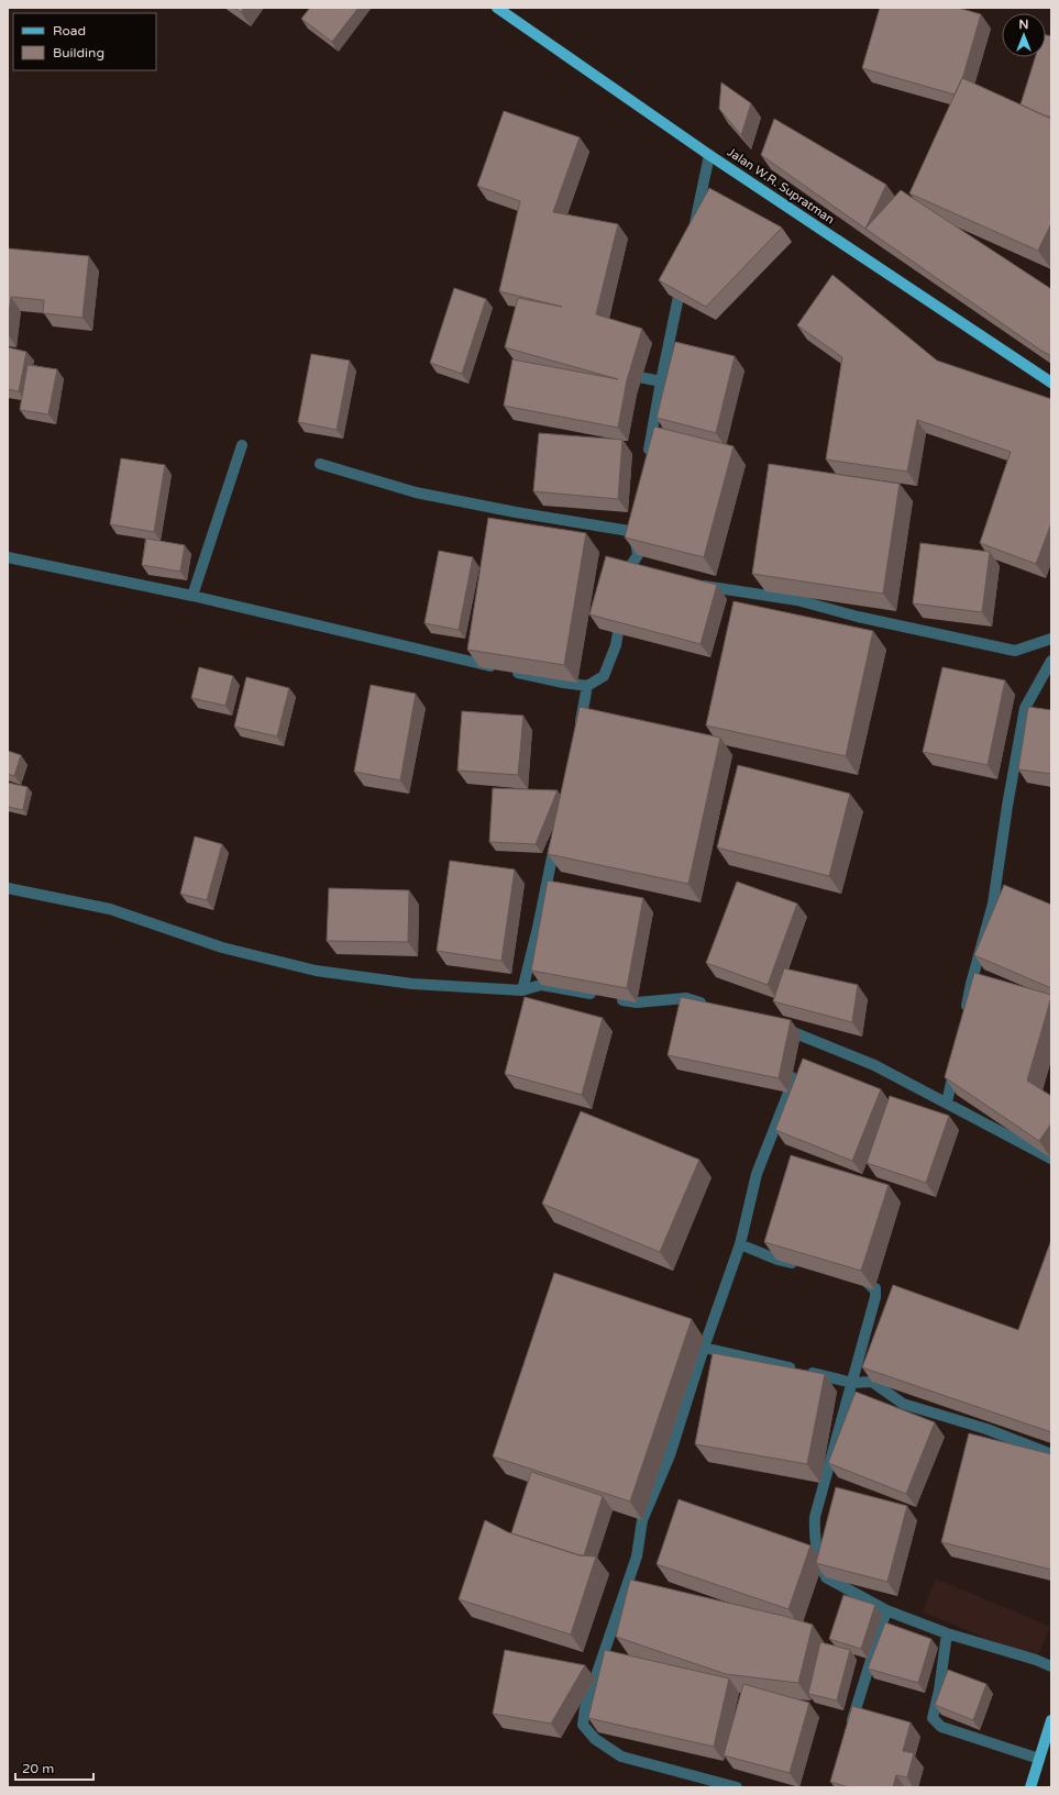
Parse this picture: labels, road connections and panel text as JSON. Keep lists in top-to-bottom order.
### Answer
{
  "streets": {
    "main road": ["Jalan W.R. Supratman"]
  },
  "legend": ["Road", "Building"],
  "scale_bar": "20 m",
  "north": "top"
}
